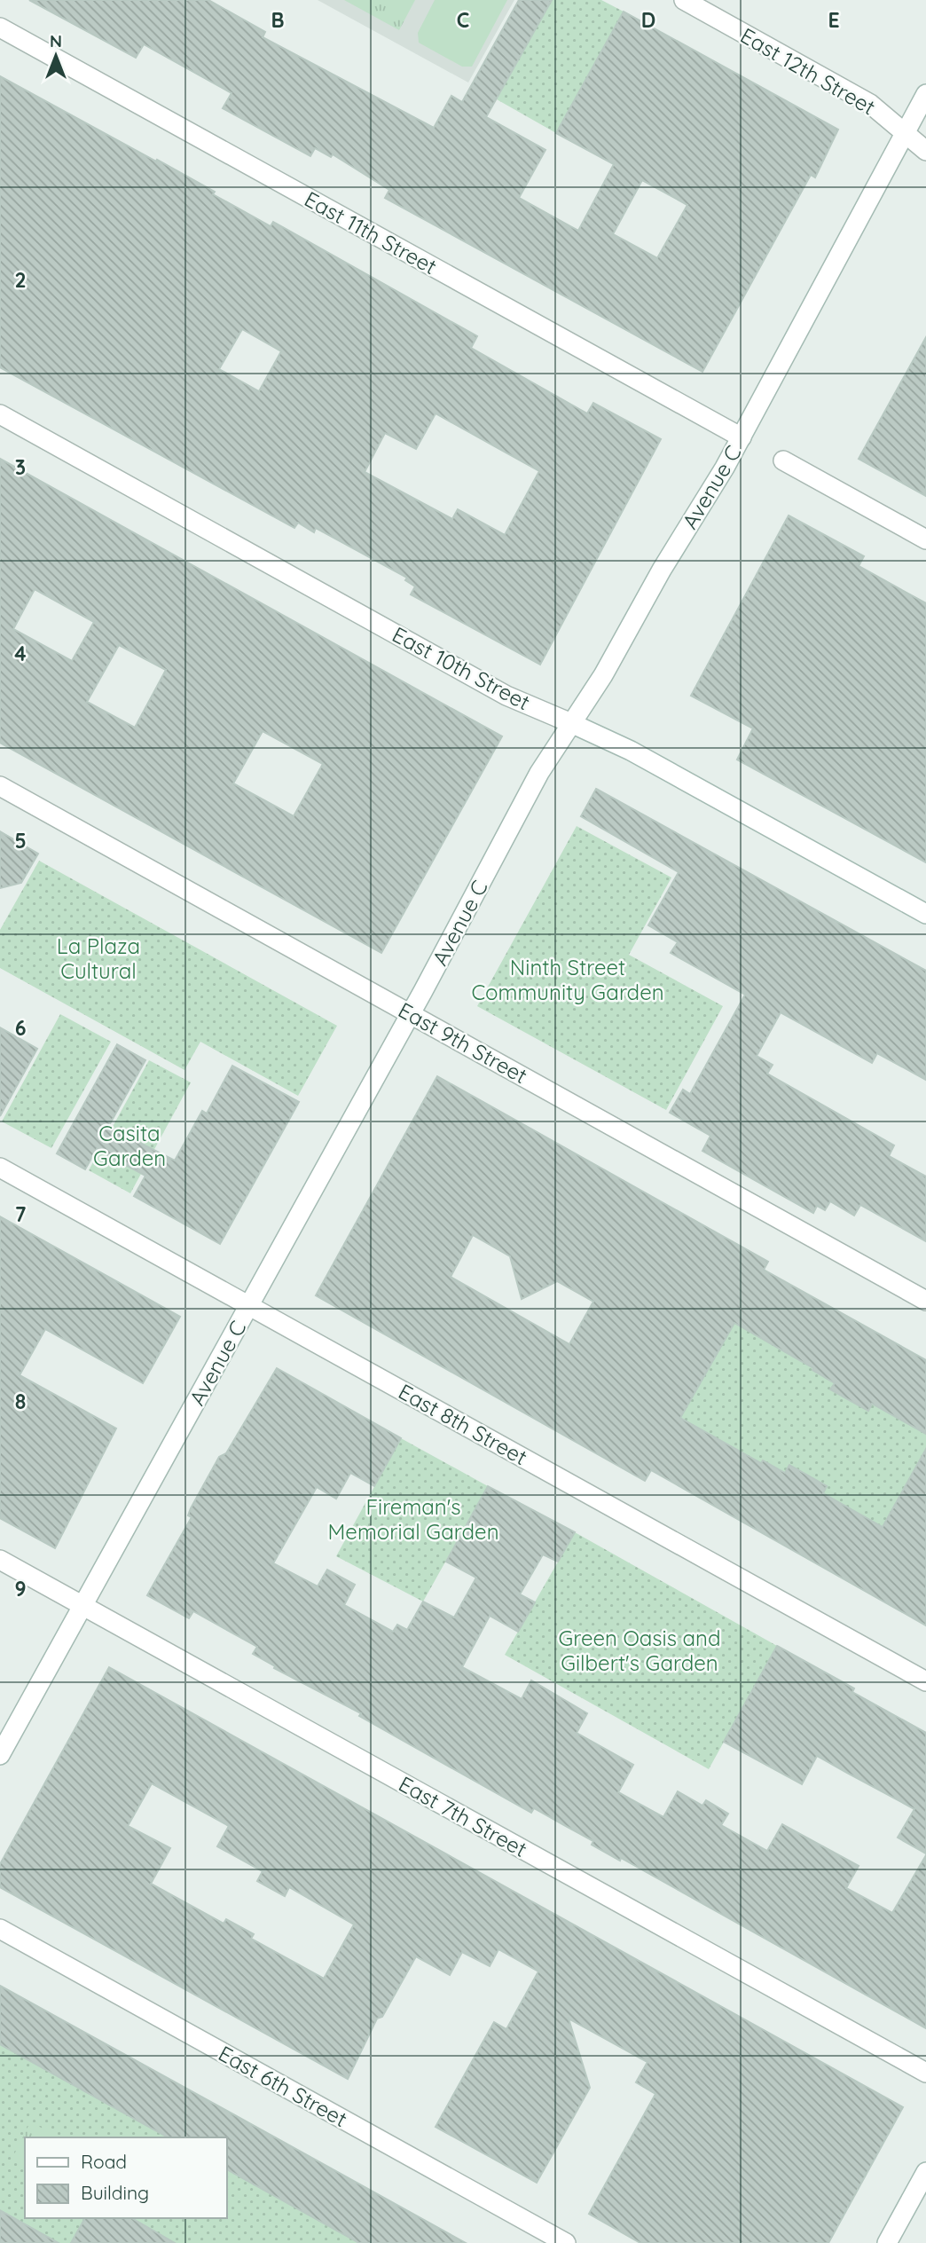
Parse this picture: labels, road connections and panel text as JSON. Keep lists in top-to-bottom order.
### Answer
{
  "streets": {
    "street": [
      "East 12th Street",
      "East 11th Street",
      "Avenue C",
      "East 10th Street",
      "East 9th Street",
      "East 8th Street",
      "East 7th Street",
      "East 6th Street"
    ]
  },
  "crossings": [
    ["East 12th Street", "Avenue C"],
    ["East 11th Street", "Avenue C"],
    ["Avenue C", "East 10th Street"],
    ["Avenue C", "East 9th Street"],
    ["Avenue C", "East 8th Street"],
    ["Avenue C", "East 7th Street"]
  ],
  "parks": [
    "La Plaza Cultural",
    "Ninth Street Community Garden",
    "Casita Garden",
    "Fireman's Memorial Garden",
    "Green Oasis and Gilbert's Garden"
  ],
  "legend": ["Road", "Building"],
  "north": "top",
  "grid": {
    "columns": [
      "B",
      "C",
      "D",
      "E"
    ],
    "rows": [
      "2",
      "3",
      "4",
      "5",
      "6",
      "7",
      "8",
      "9"
    ]
  }
}
